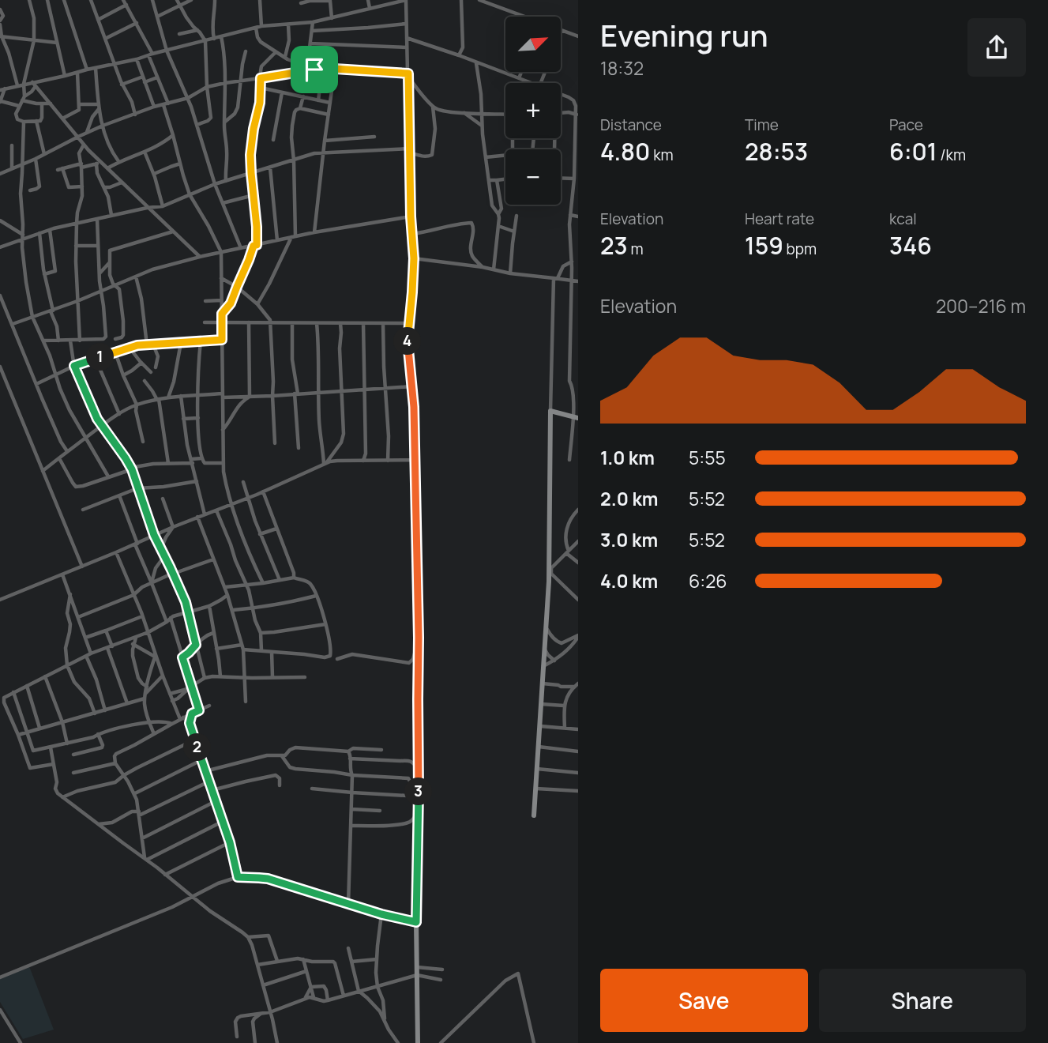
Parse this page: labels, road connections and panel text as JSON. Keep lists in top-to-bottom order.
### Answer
{
  "north": "top right",
  "page": {
    "heading": ["Evening run", "18:32"],
    "map_buttons": ["+", "−"],
    "stats": [
      ["Distance", "4.80 km"],
      ["Time", "28:53"],
      ["Pace", "6:01 /km"],
      ["Elevation", "23 m"],
      ["Heart rate", "159 bpm"],
      ["kcal", "346"]
    ],
    "chart": ["Elevation", "200–216 m"],
    "pins": [
      "4",
      "1",
      "2",
      "3"
    ],
    "list": [
      {
        "name": "1.0 km",
        "note": "5:55"
      },
      {
        "name": "2.0 km",
        "note": "5:52"
      },
      {
        "name": "3.0 km",
        "note": "5:52"
      },
      {
        "name": "4.0 km",
        "note": "6:26"
      }
    ],
    "buttons": ["Save", "Share"]
  }
}
